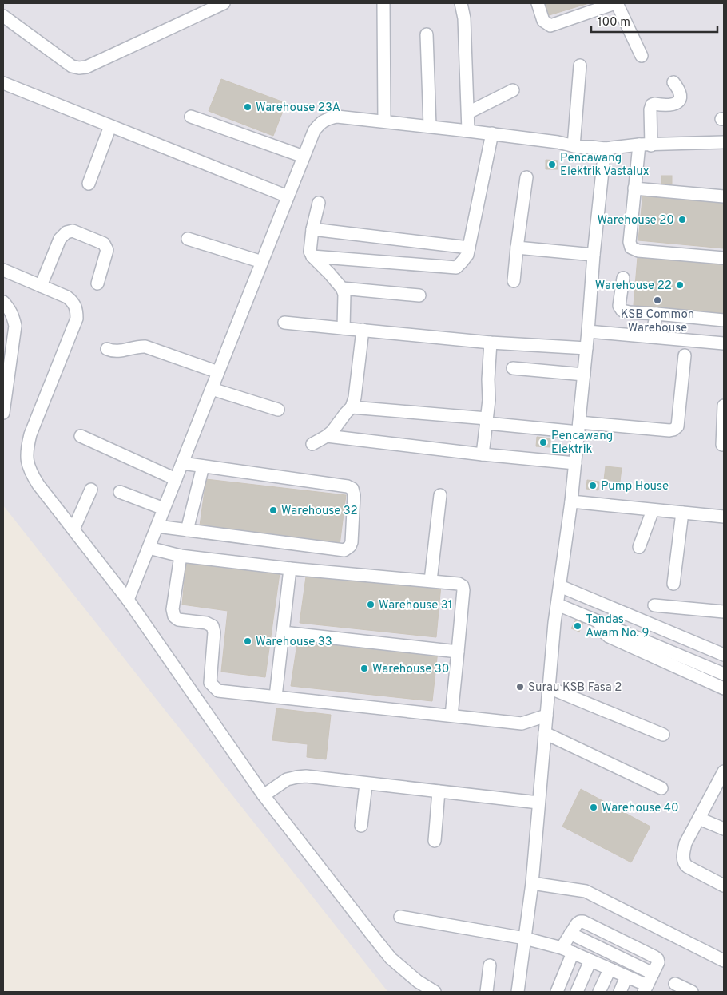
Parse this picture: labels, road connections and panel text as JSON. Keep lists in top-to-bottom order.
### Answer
{
  "places": [
    "Warehouse 23A",
    "Pencawang Elektrik Vastalux",
    "Warehouse 20",
    "Warehouse 22",
    "KSB Common Warehouse",
    "Pencawang Elektrik",
    "Pump House",
    "Warehouse 32",
    "Warehouse 31",
    "Tandas Awam No. 9",
    "Warehouse 33",
    "Warehouse 30",
    "Surau KSB Fasa 2",
    "Warehouse 40"
  ],
  "scale_bar": "100 m"
}
